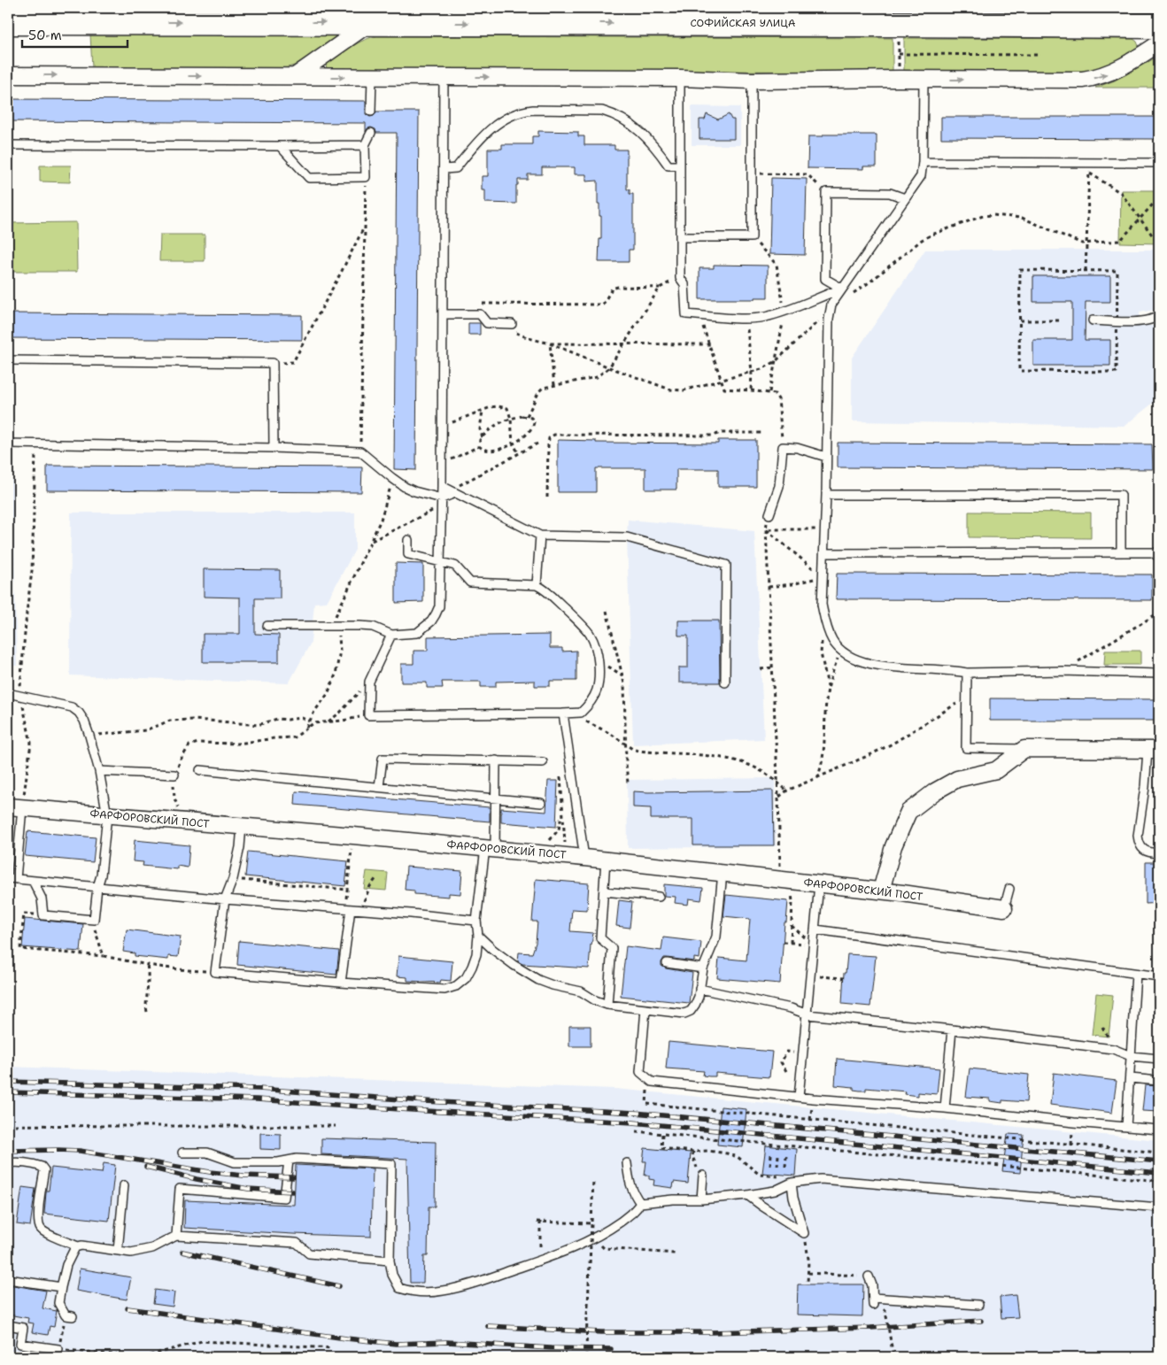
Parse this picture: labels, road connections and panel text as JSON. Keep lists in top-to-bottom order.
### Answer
{
  "streets": {
    "main road": ["СОФИЙСКАЯ УЛИЦА"],
    "street": ["ФАРФОРОВСКИЙ ПОСТ"]
  },
  "one_way": ["СОФИЙСКАЯ УЛИЦА"],
  "scale_bar": "50 m"
}
